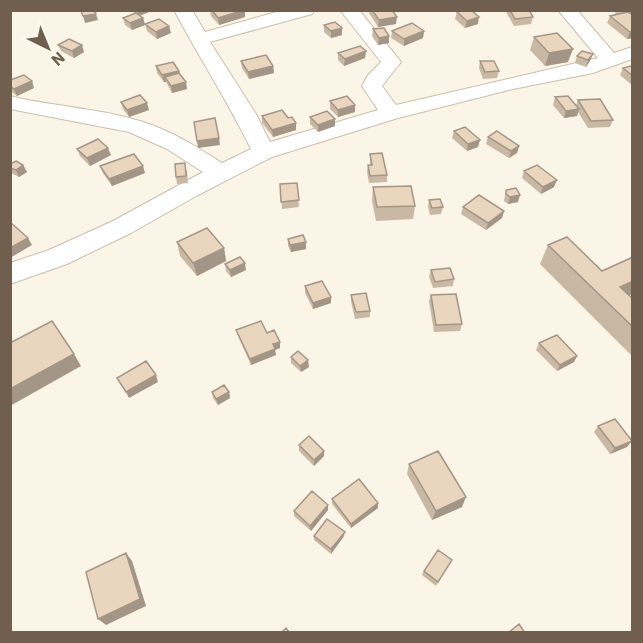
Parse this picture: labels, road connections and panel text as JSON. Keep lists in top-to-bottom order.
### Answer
{
  "north": "bottom right"
}
